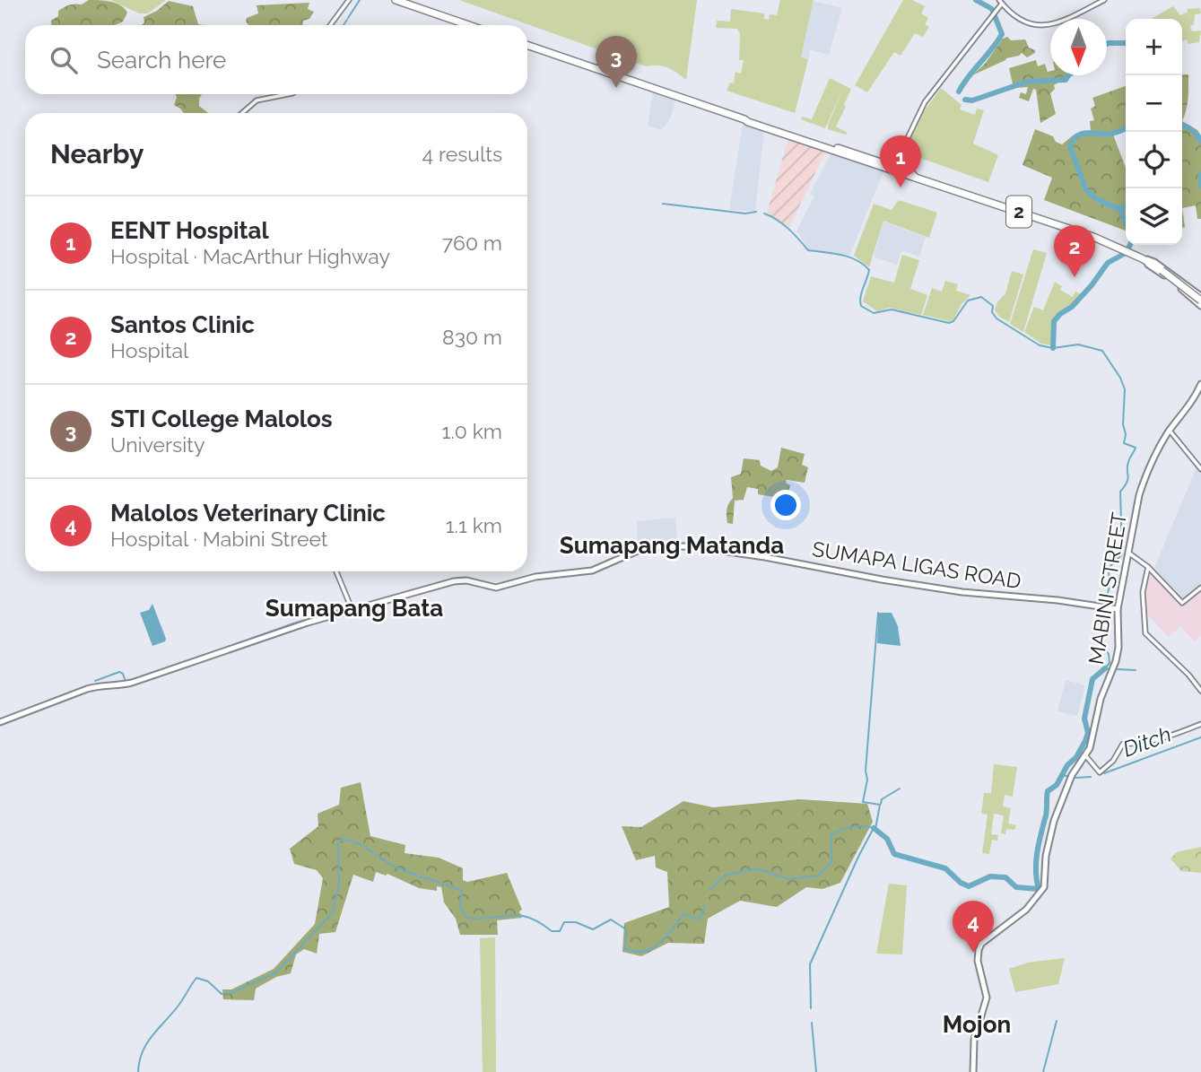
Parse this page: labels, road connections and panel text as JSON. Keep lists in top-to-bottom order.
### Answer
{
  "streets": {
    "highway": ["2"],
    "main road": ["SUMAPA LIGAS ROAD", "MABINI STREET"]
  },
  "crossings": [
    ["SUMAPA LIGAS ROAD", "MABINI STREET"]
  ],
  "districts": ["Sumapang Matanda", "Sumapang Bata", "Mojon"],
  "water": ["Ditch"],
  "north": "bottom",
  "page": {
    "map_buttons": ["+", "−"],
    "search": "Search here",
    "pins": [
      "3",
      "1",
      "2",
      "4"
    ],
    "heading": ["Nearby", "4 results"],
    "list": [
      {
        "mark": "1",
        "name": "EENT Hospital",
        "note": "Hospital · MacArthur Highway",
        "value": "760 m"
      },
      {
        "mark": "2",
        "name": "Santos Clinic",
        "note": "Hospital",
        "value": "830 m"
      },
      {
        "mark": "3",
        "name": "STI College Malolos",
        "note": "University",
        "value": "1.0 km"
      },
      {
        "mark": "4",
        "name": "Malolos Veterinary Clinic",
        "note": "Hospital · Mabini Street",
        "value": "1.1 km"
      }
    ]
  }
}
